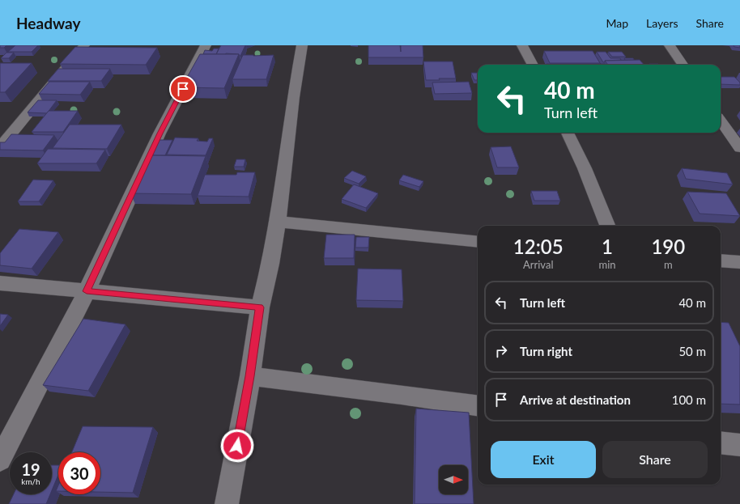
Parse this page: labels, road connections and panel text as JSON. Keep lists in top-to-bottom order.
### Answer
{
  "north": "right",
  "page": {
    "header": "Headway",
    "nav": ["Map", "Layers", "Share"],
    "turn": ["40 m", "Turn left"],
    "eta": [
      "12:05",
      "Arrival",
      "1",
      "min",
      "190",
      "m"
    ],
    "list": [
      {
        "name": "Turn left",
        "value": "40 m"
      },
      {
        "name": "Turn right",
        "value": "50 m"
      },
      {
        "name": "Arrive at destination",
        "value": "100 m"
      }
    ],
    "buttons": ["Exit", "Share"],
    "speed": "19 km/h",
    "limit": "30"
  }
}
